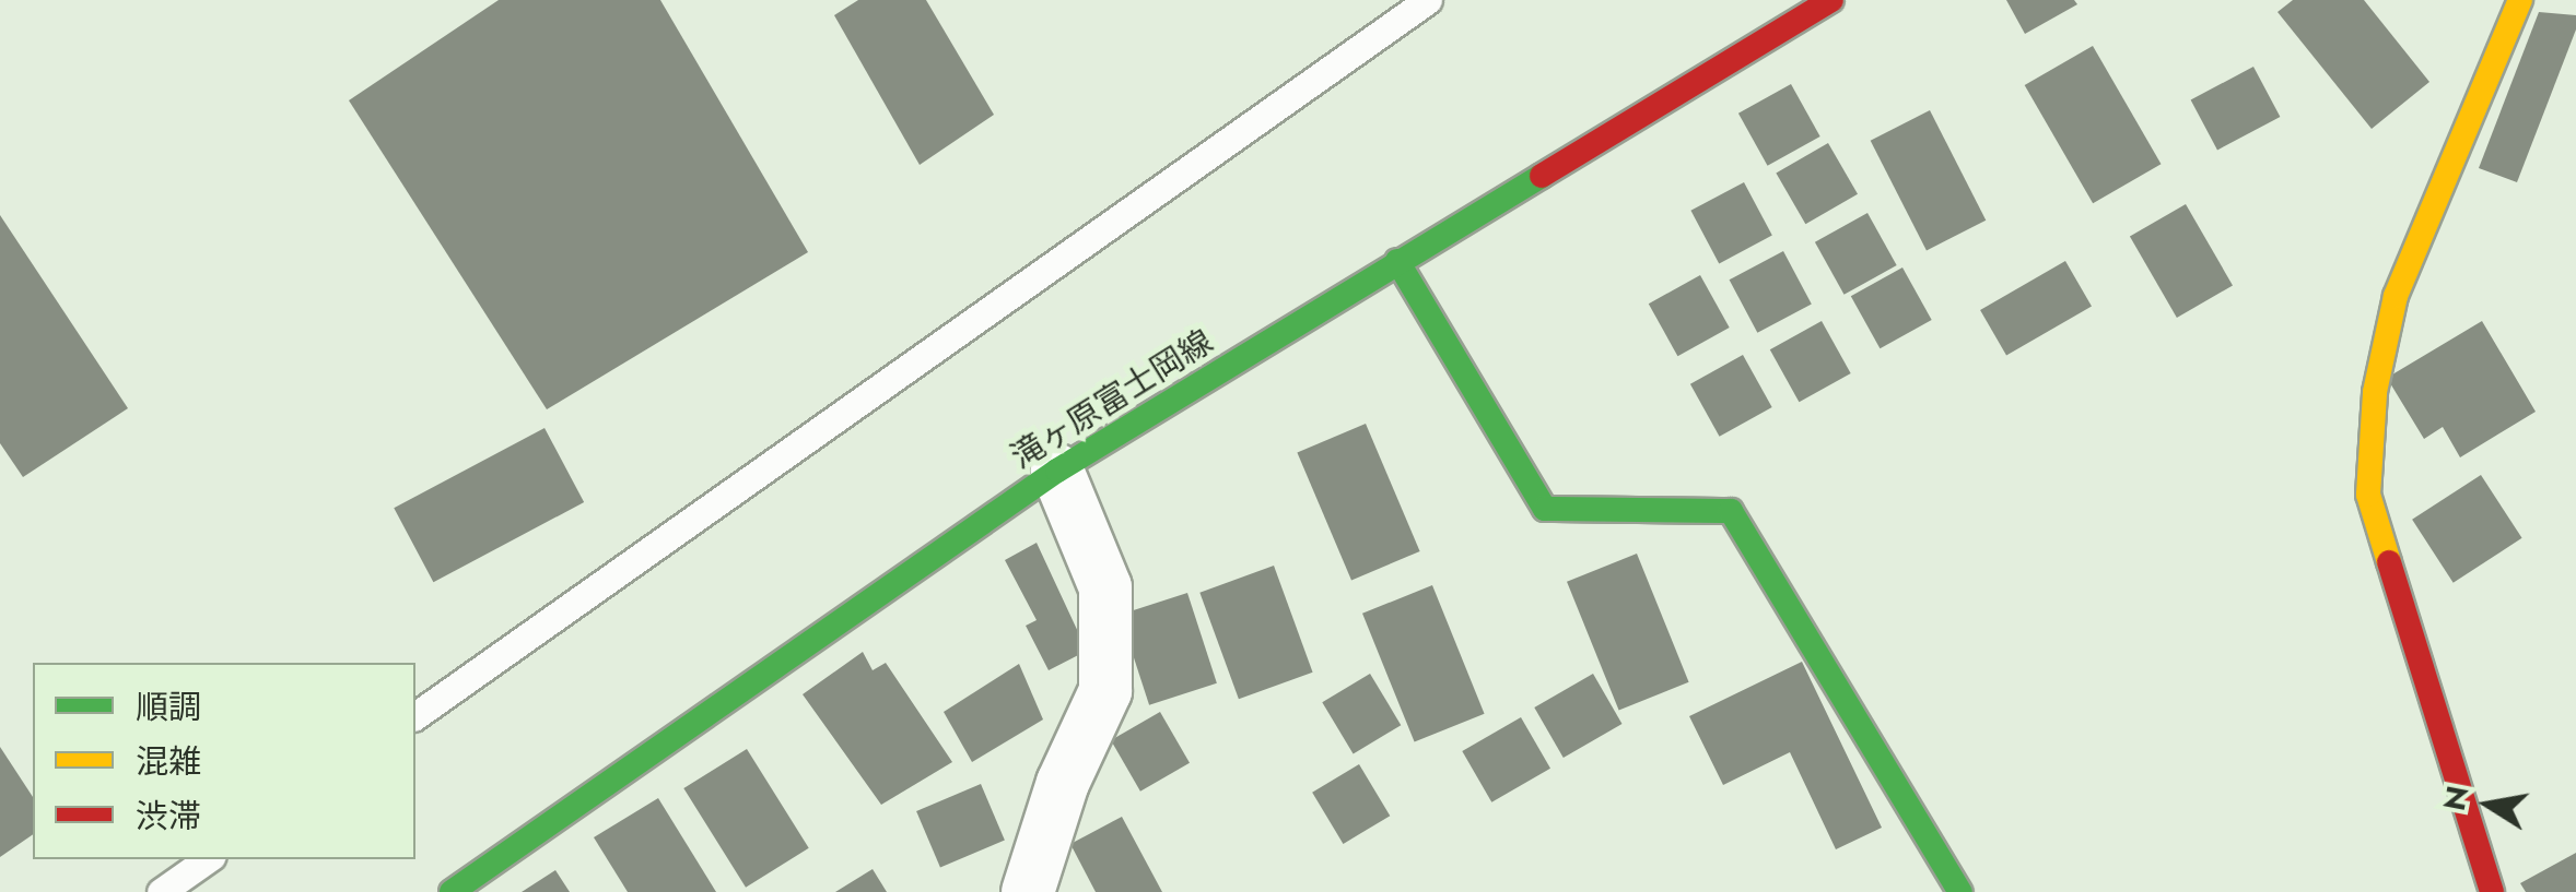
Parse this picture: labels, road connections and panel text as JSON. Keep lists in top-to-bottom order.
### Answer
{
  "streets": {
    "street": ["滝ヶ原富士岡線"]
  },
  "legend": ["順調", "混雑", "渋滞"],
  "north": "left"
}
